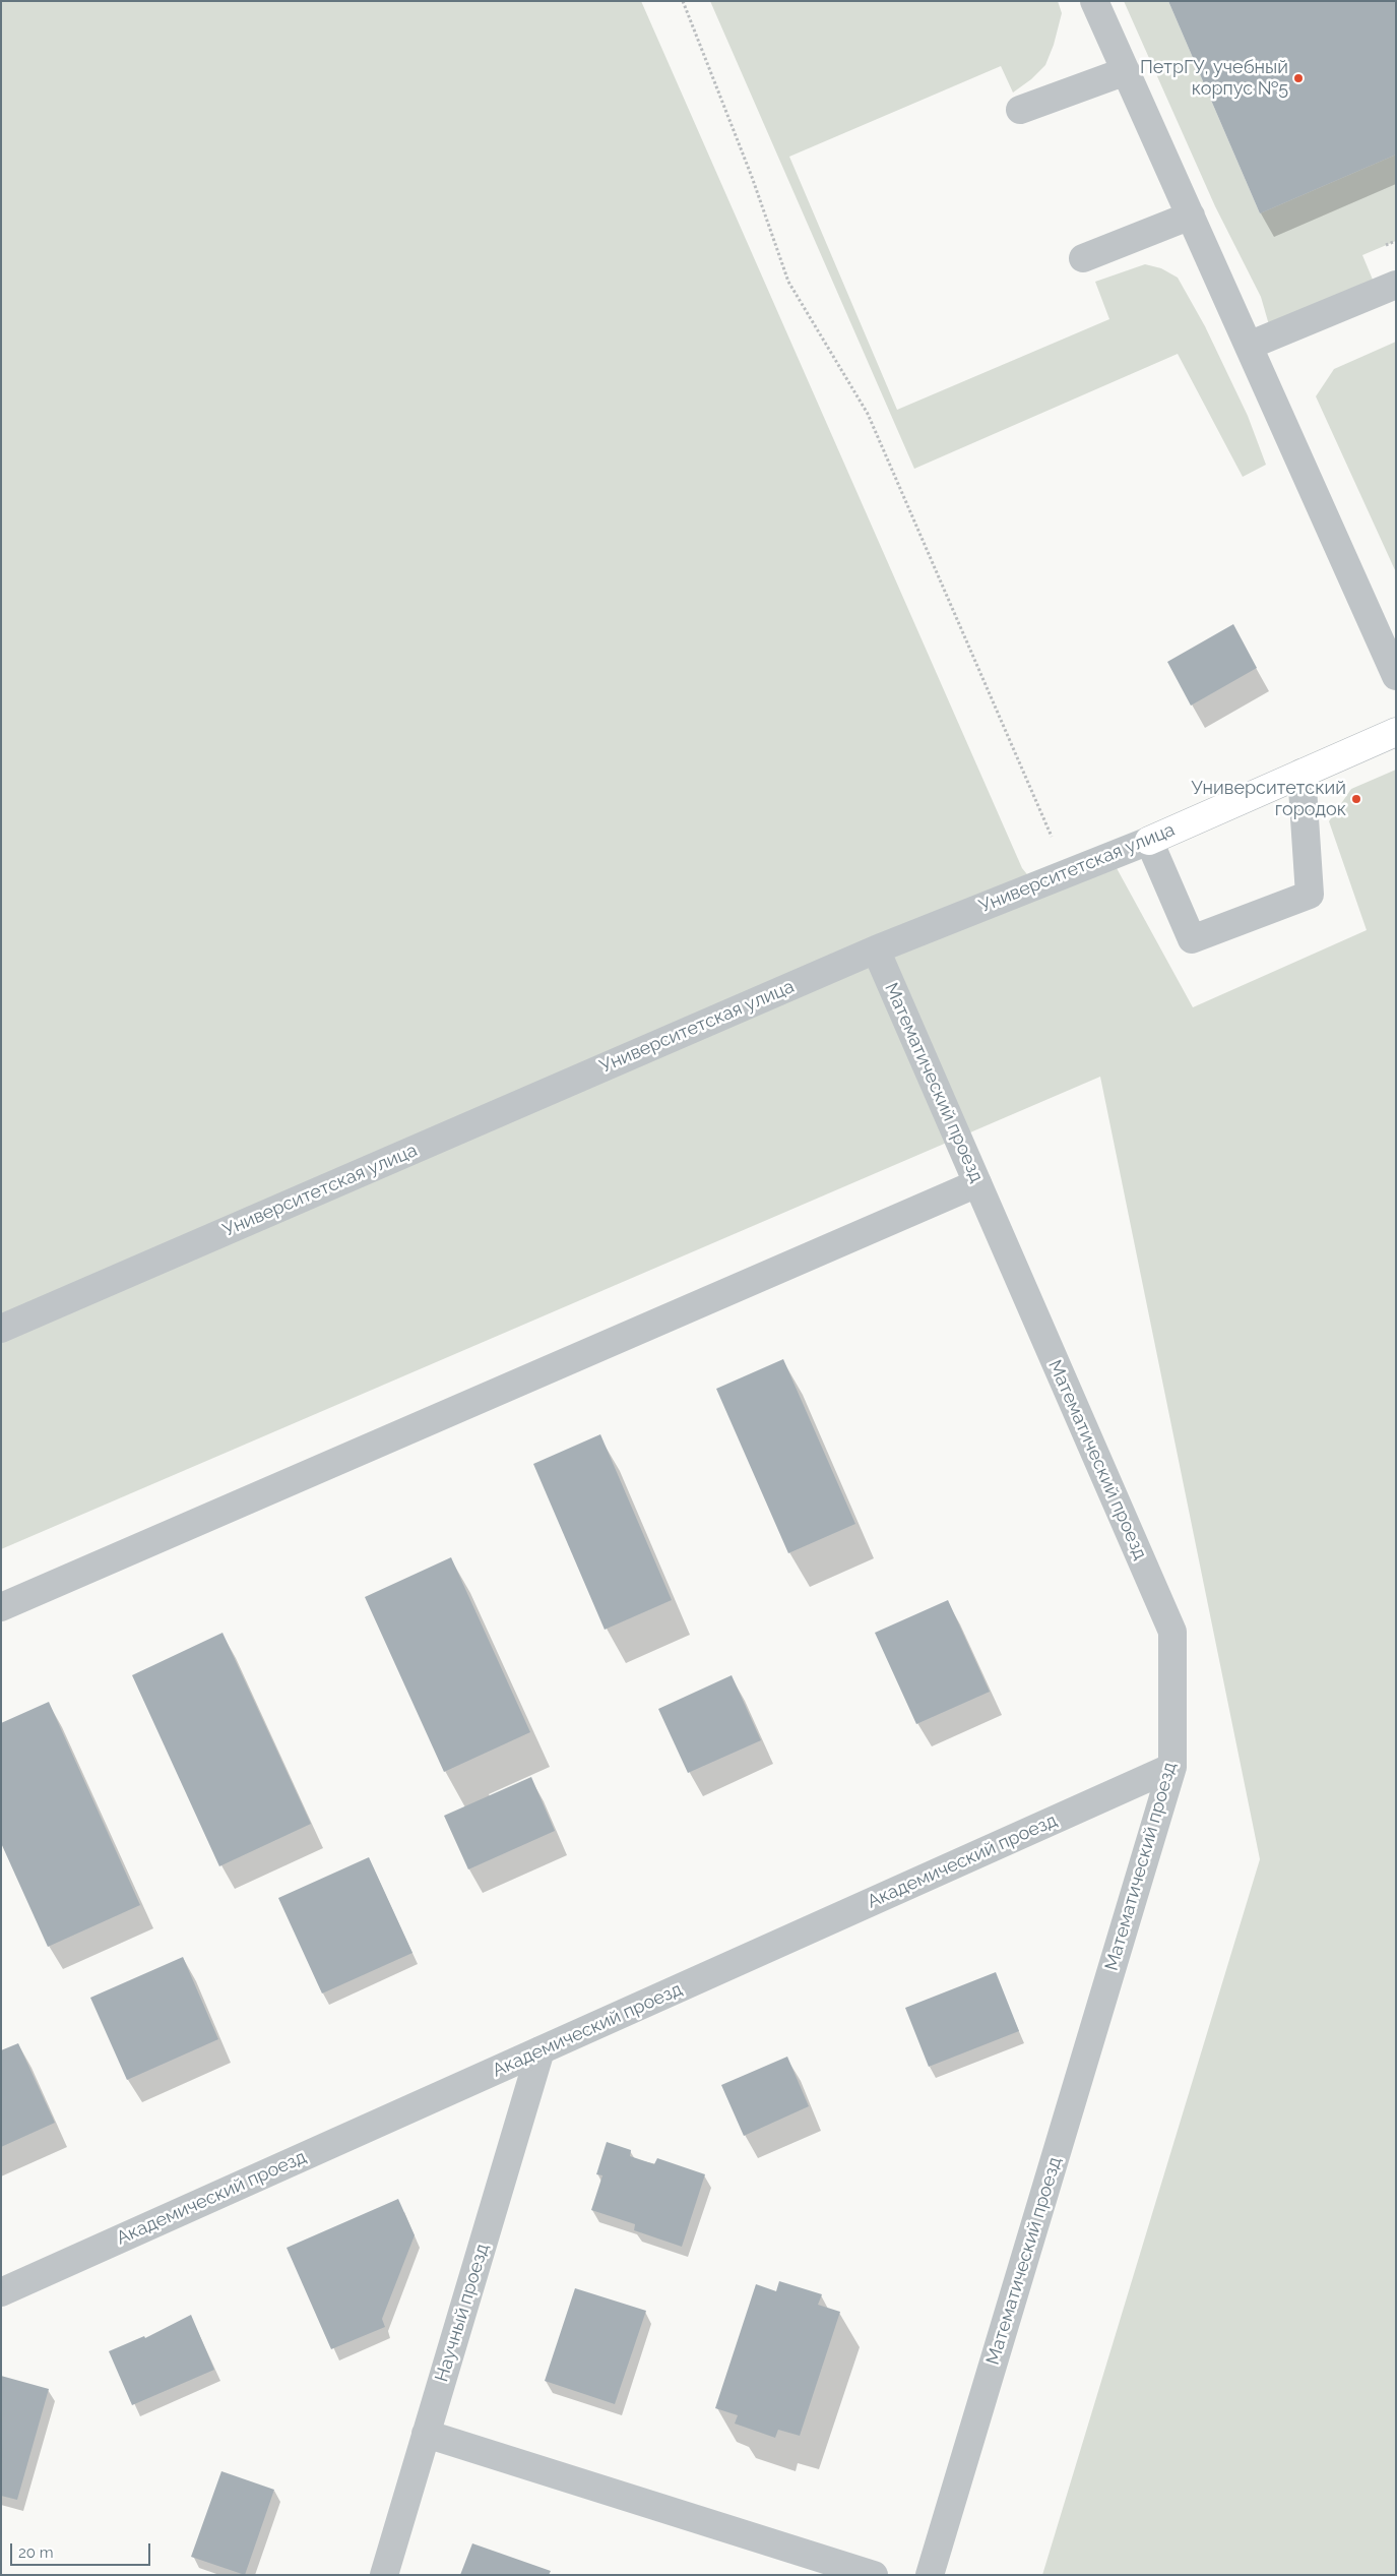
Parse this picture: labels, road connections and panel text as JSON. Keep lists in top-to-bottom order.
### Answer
{
  "streets": {
    "street": [
      "Университетская улица",
      "Математический проезд",
      "Академический проезд",
      "Научный проезд"
    ]
  },
  "crossings": [
    ["Университетская улица", "Математический проезд"],
    ["Математический проезд", "Академический проезд"],
    ["Академический проезд", "Научный проезд"]
  ],
  "places": ["ПетрГУ, учебный корпус №5", "Университетский городок"],
  "scale_bar": "20 m"
}
